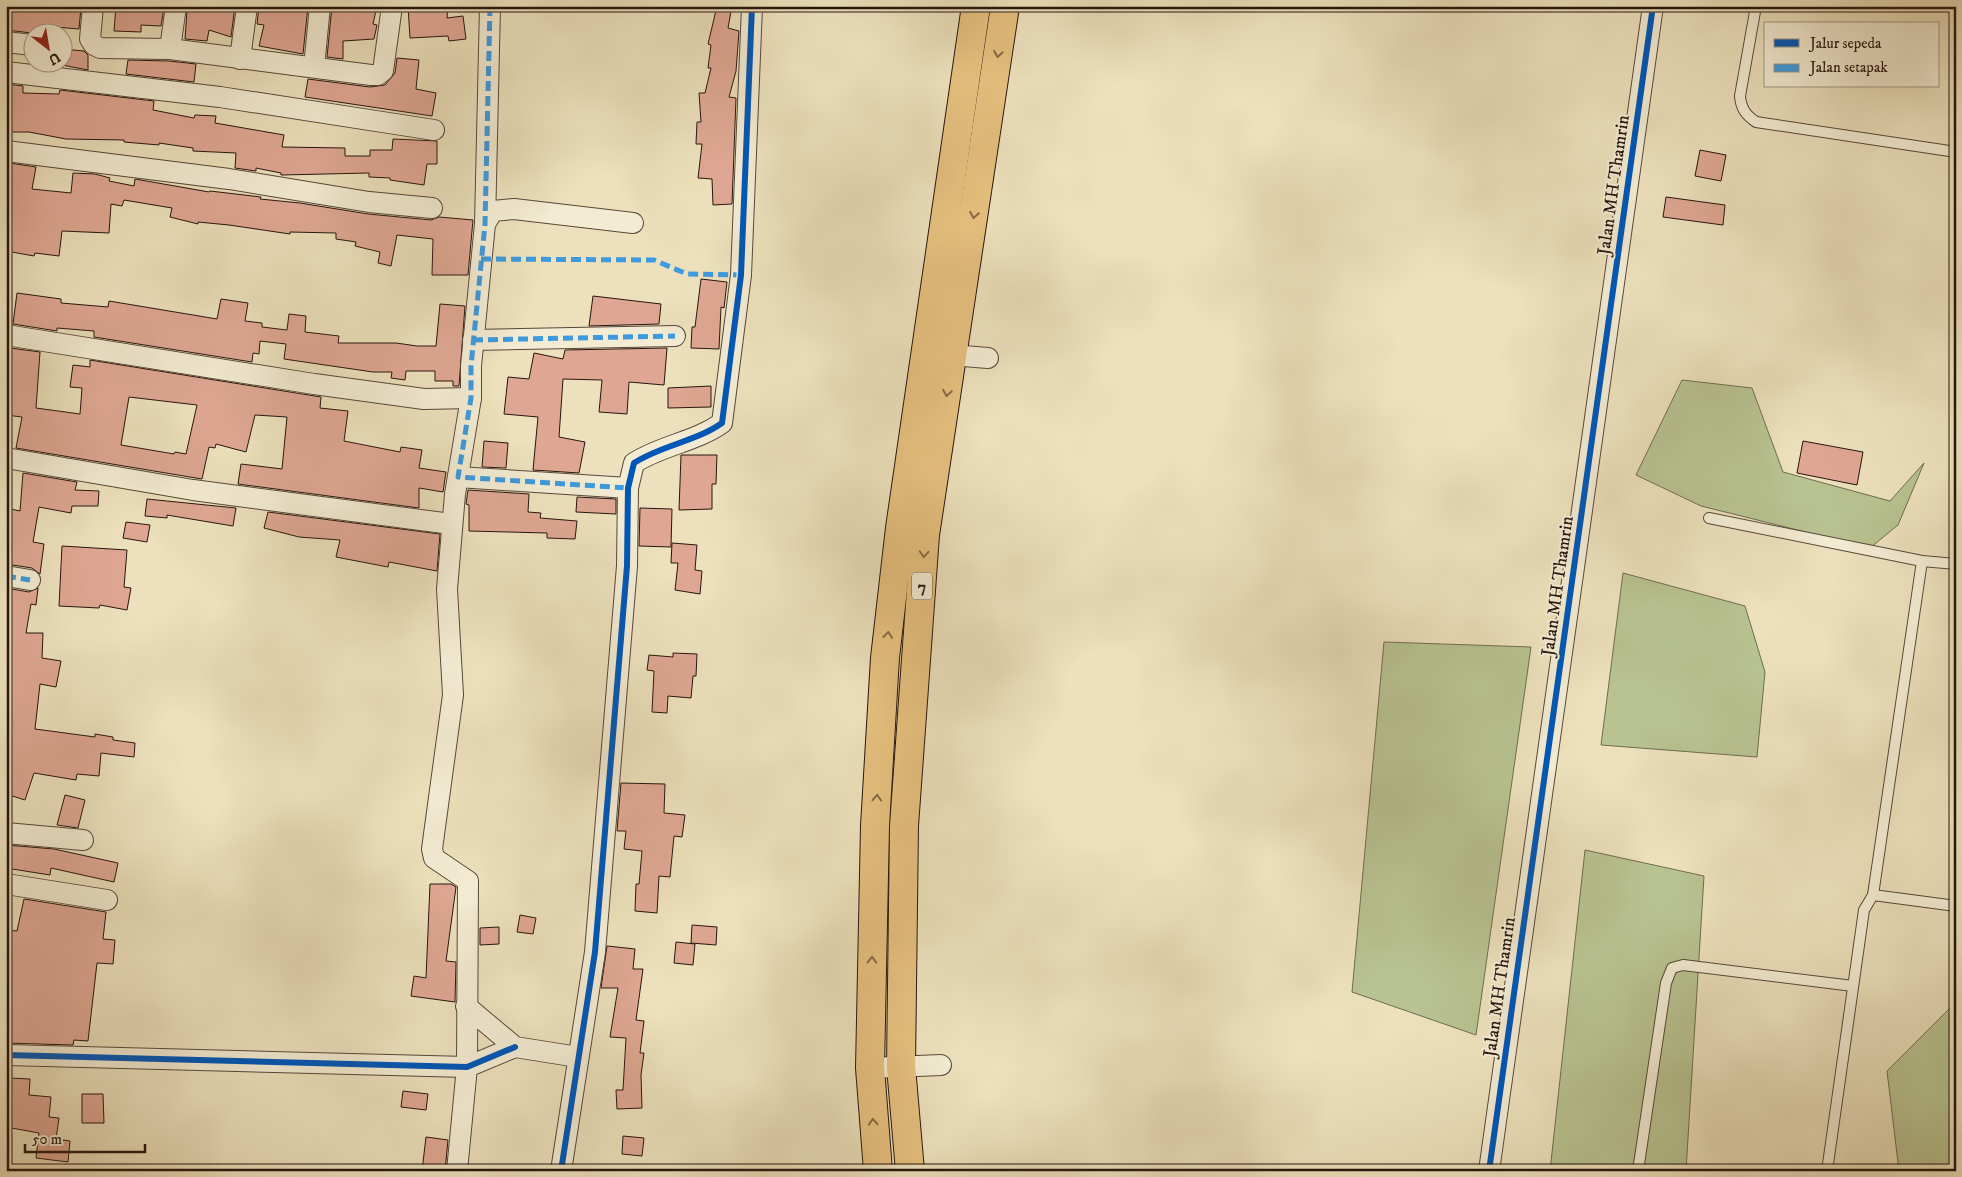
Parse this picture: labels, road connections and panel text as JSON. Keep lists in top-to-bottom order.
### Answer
{
  "streets": {
    "highway": ["7"],
    "street": ["Jalan MH Thamrin"]
  },
  "legend": ["Jalur sepeda", "Jalan setapak"],
  "scale_bar": "50 m",
  "north": "bottom right"
}
